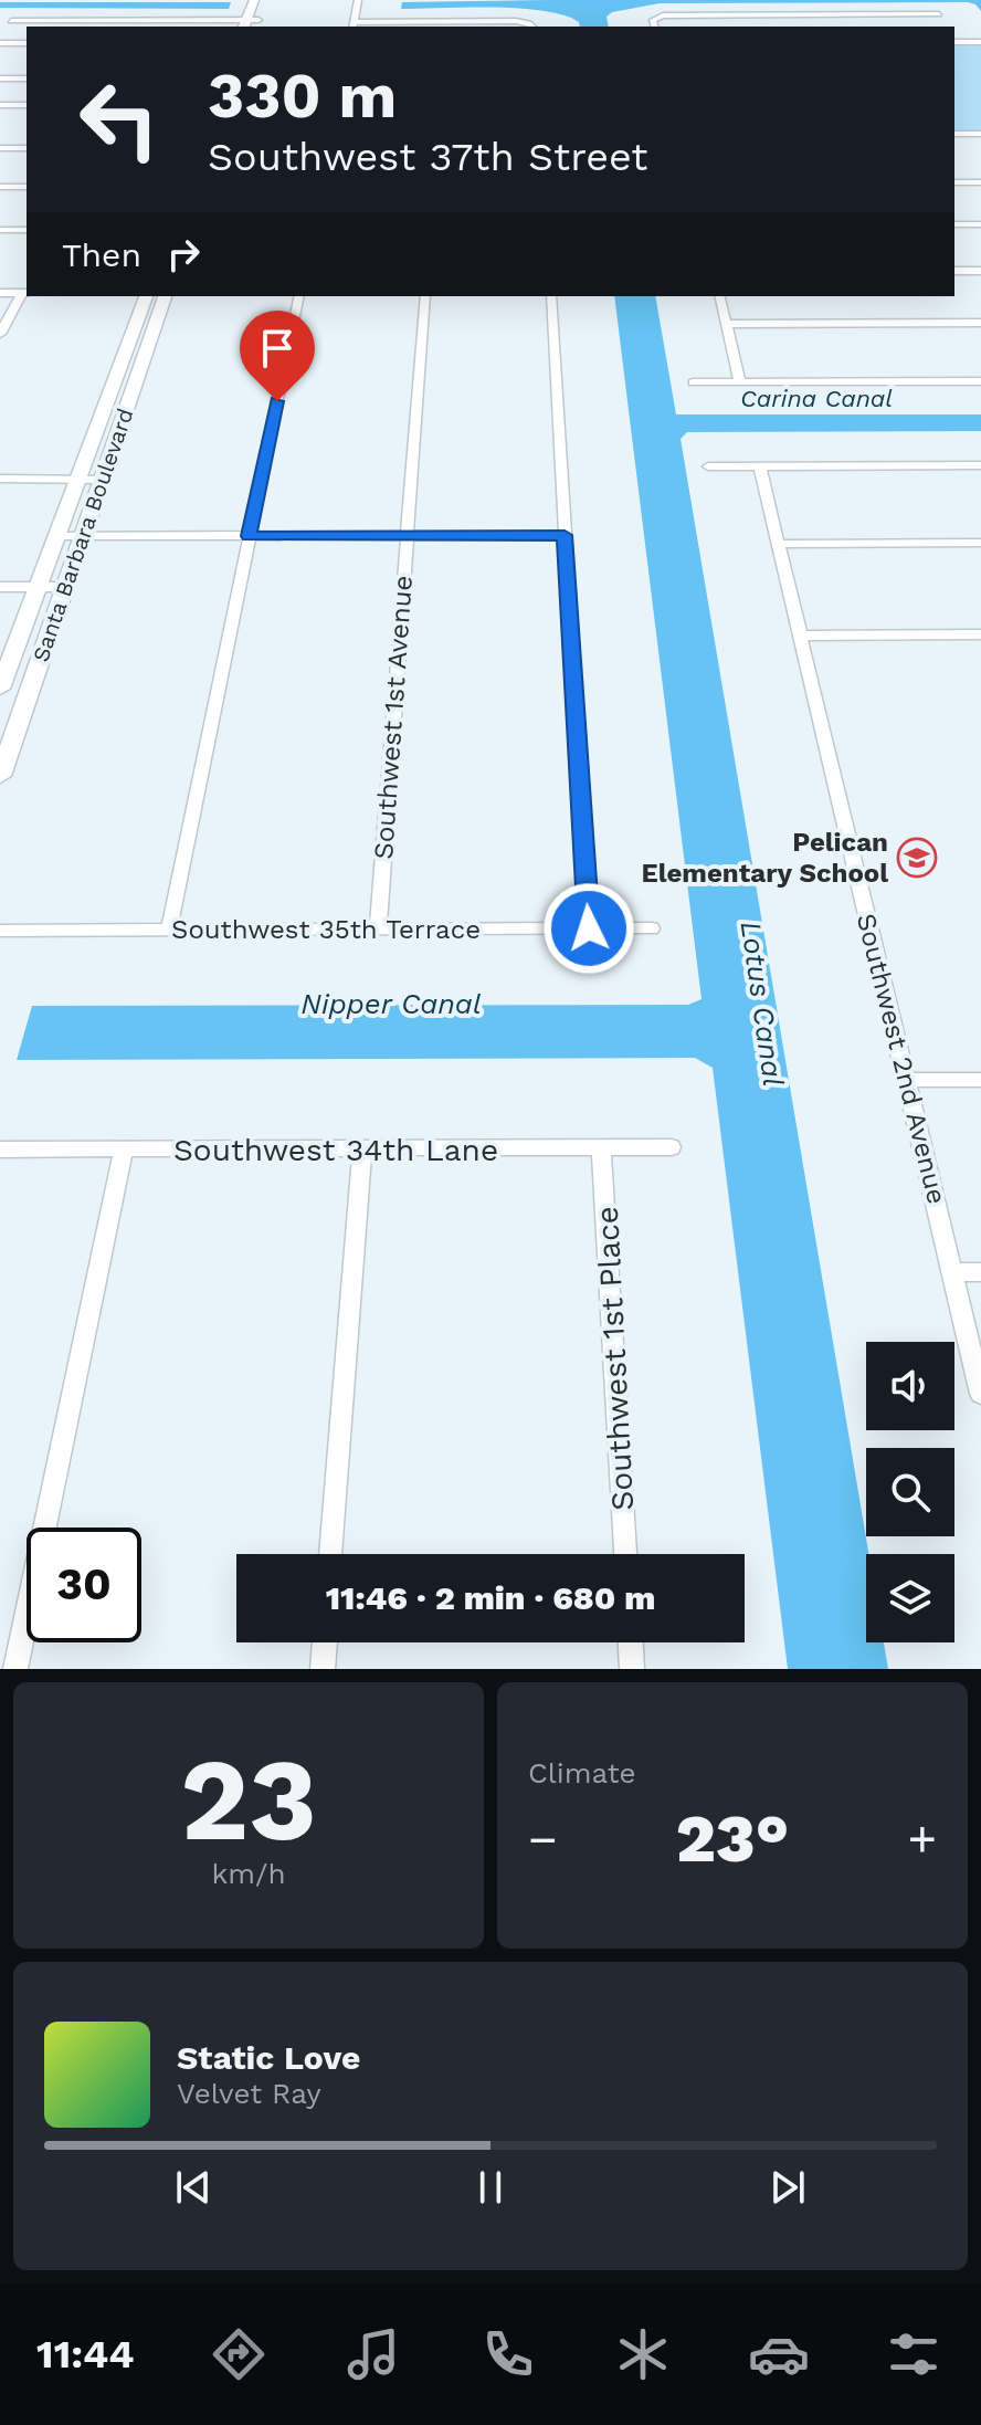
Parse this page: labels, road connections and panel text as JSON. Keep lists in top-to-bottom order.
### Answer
{
  "streets": {
    "main road": ["Santa Barbara Boulevard"],
    "street": [
      "Southwest 1st Avenue",
      "Southwest 35th Terrace",
      "Southwest 2nd Avenue",
      "Southwest 34th Lane",
      "Southwest 1st Place"
    ]
  },
  "crossings": [
    ["Southwest 1st Avenue", "Southwest 35th Terrace"],
    ["Southwest 34th Lane", "Southwest 1st Place"]
  ],
  "water": ["Carina Canal", "Nipper Canal", "Lotus Canal"],
  "places": {
    "school or university": ["Pelican Elementary School"]
  },
  "page": {
    "turn": ["330 m", "Southwest 37th Street"],
    "then": "Then",
    "limit": "30",
    "trip": "11:46 · 2 min · 680 m",
    "tile": [
      ["23", "km/h"],
      "Climate"
    ],
    "heat": ["−", "23°", "+"],
    "song": ["Static Love", "Velvet Ray"],
    "tabs": "11:44"
  }
}
